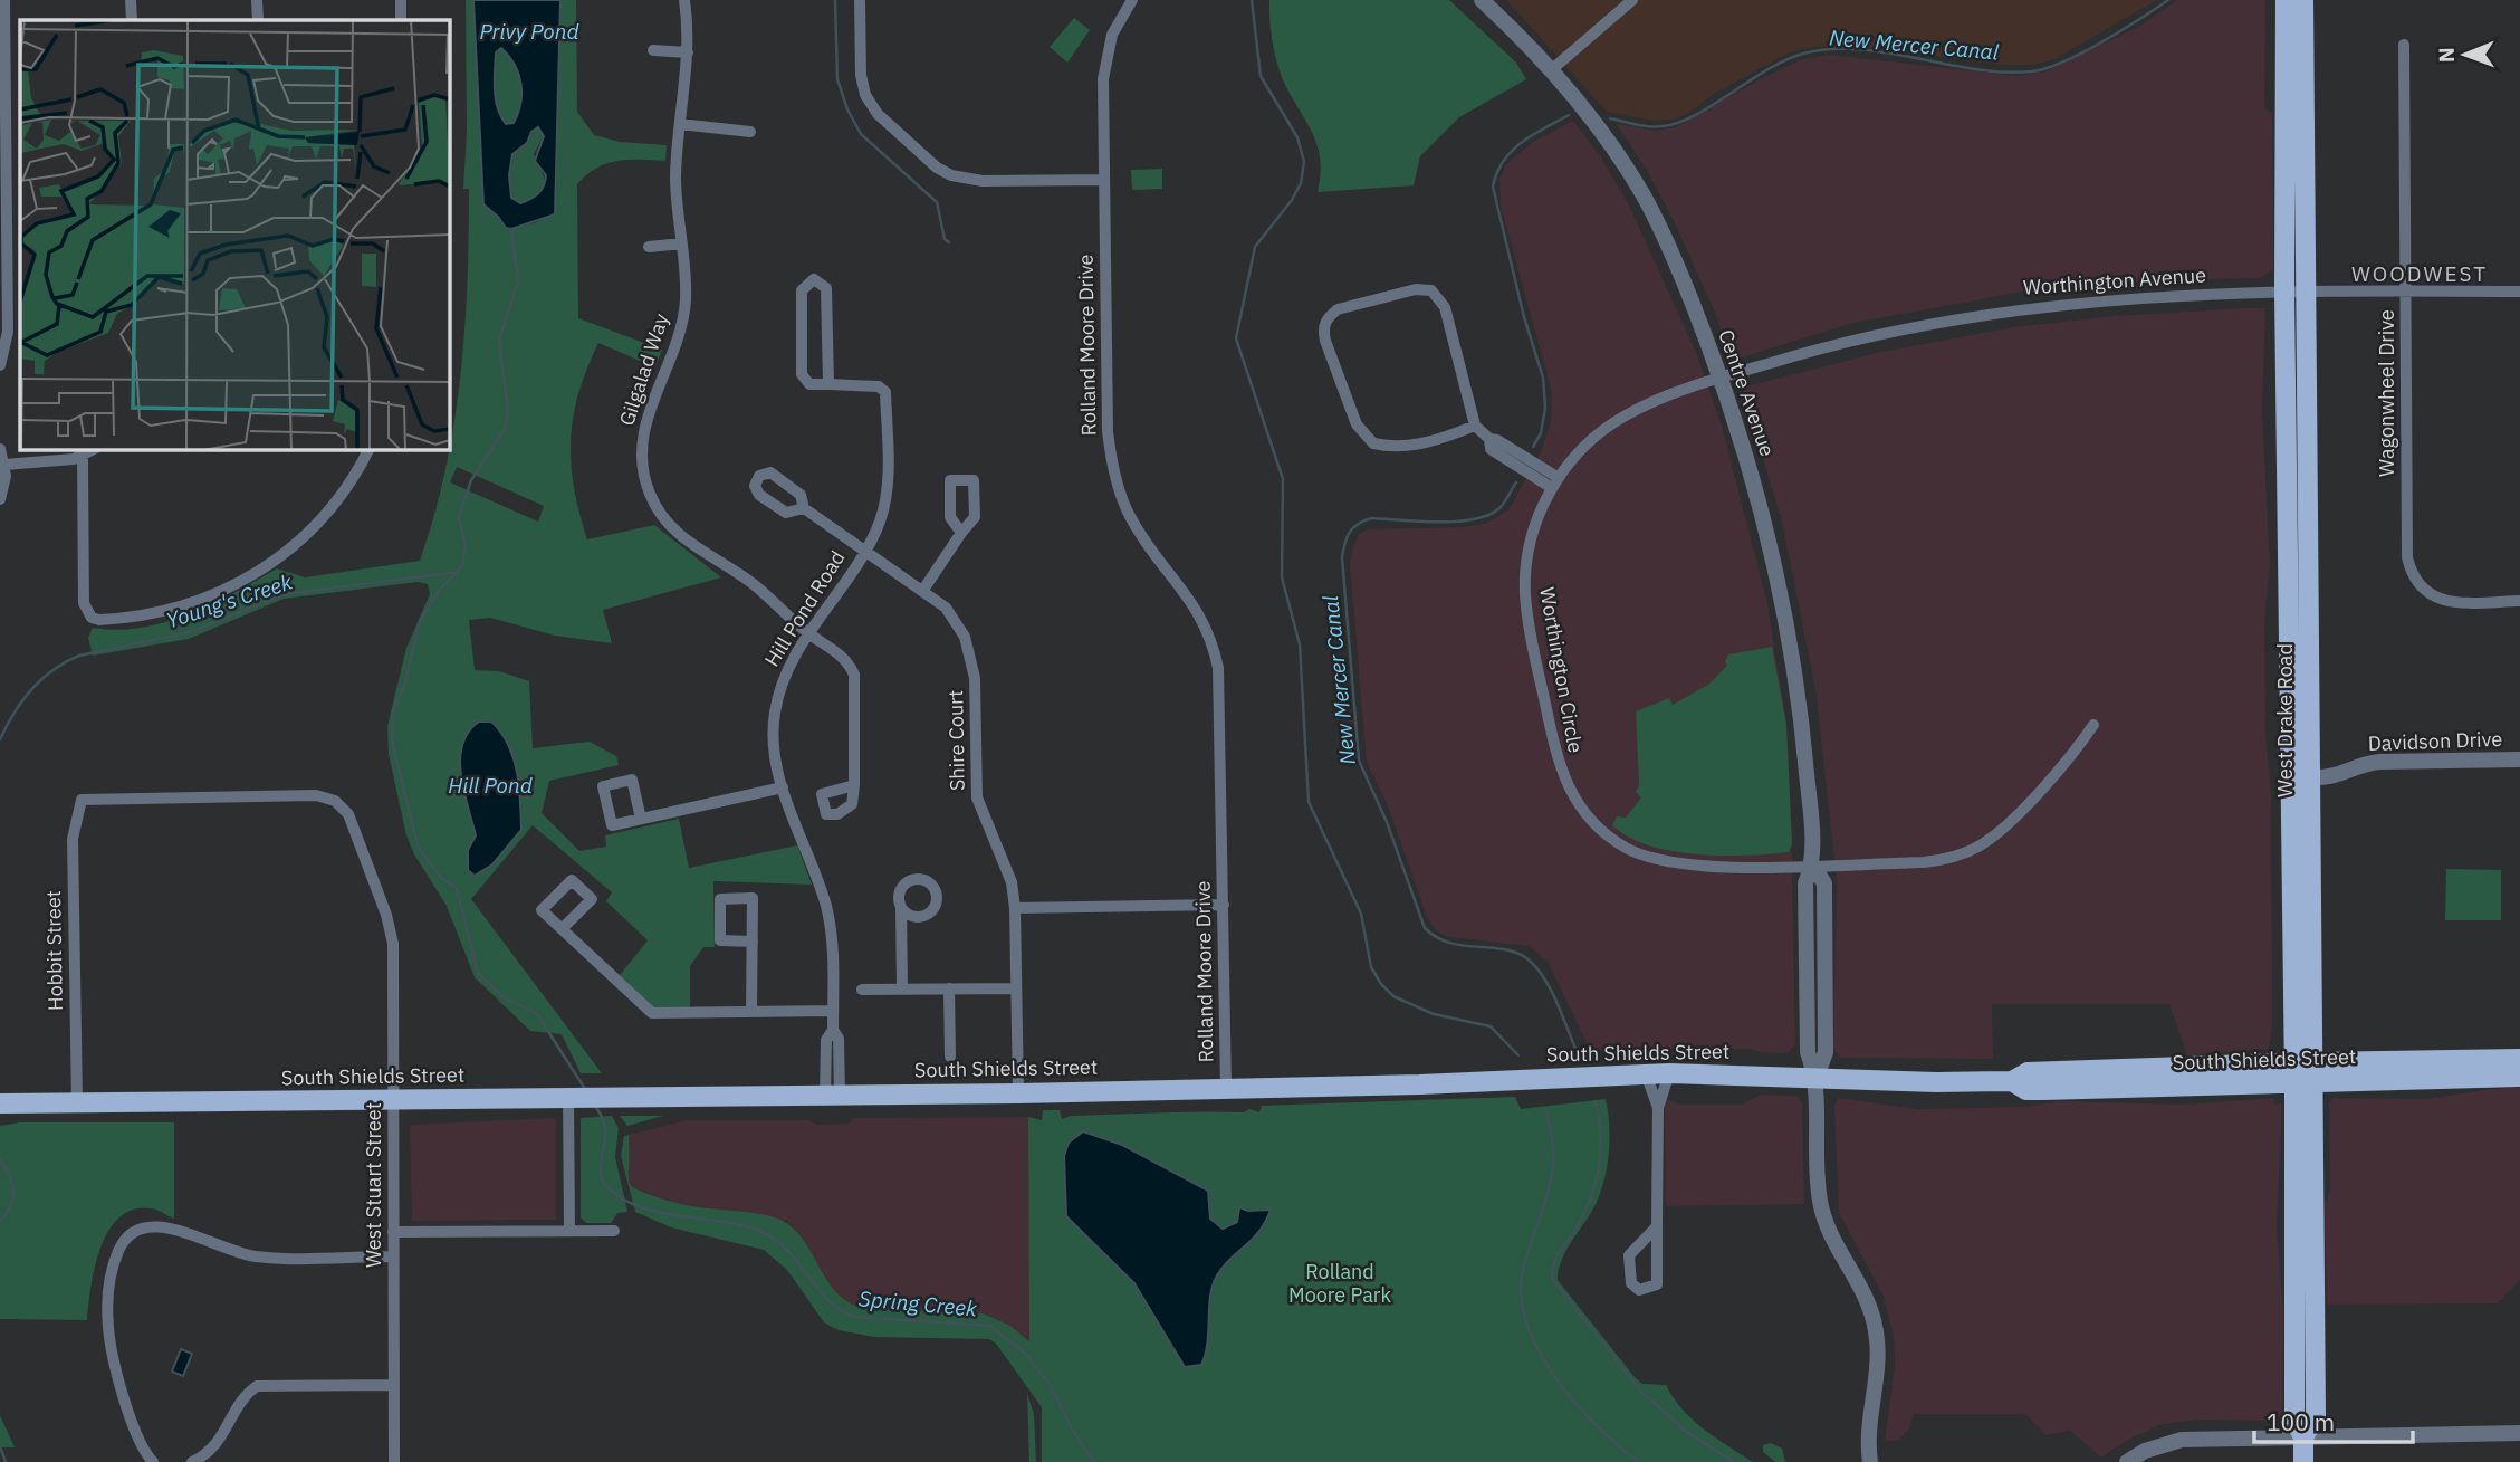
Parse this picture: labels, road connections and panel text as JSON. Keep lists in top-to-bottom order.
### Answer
{
  "streets": {
    "main road": ["West Drake Road", "South Shields Street"],
    "street": [
      "Worthington Avenue",
      "Rolland Moore Drive",
      "Gilgalad Way",
      "Centre Avenue",
      "Wagonwheel Drive",
      "Hill Pond Road",
      "Worthington Circle",
      "Shire Court",
      "Davidson Drive",
      "Hobbit Street",
      "West Stuart Street"
    ]
  },
  "crossings": [
    ["Worthington Avenue", "Centre Avenue"],
    ["Worthington Avenue", "Wagonwheel Drive"],
    ["Worthington Avenue", "Worthington Circle"],
    ["Worthington Avenue", "West Drake Road"],
    ["Rolland Moore Drive", "South Shields Street"],
    ["Gilgalad Way", "Hill Pond Road"],
    ["Centre Avenue", "Worthington Circle"],
    ["Centre Avenue", "South Shields Street"],
    ["Hill Pond Road", "Shire Court"],
    ["Hill Pond Road", "South Shields Street"],
    ["West Drake Road", "Davidson Drive"],
    ["West Drake Road", "South Shields Street"],
    ["Shire Court", "South Shields Street"],
    ["Hobbit Street", "South Shields Street"],
    ["Hobbit Street", "West Stuart Street"],
    ["South Shields Street", "West Stuart Street"]
  ],
  "districts": ["WOODWEST"],
  "water": [
    "Privy Pond",
    "New Mercer Canal",
    "Young's Creek",
    "Hill Pond",
    "Spring Creek"
  ],
  "parks": ["Rolland Moore Park"],
  "scale_bar": "100 m",
  "north": "left"
}
